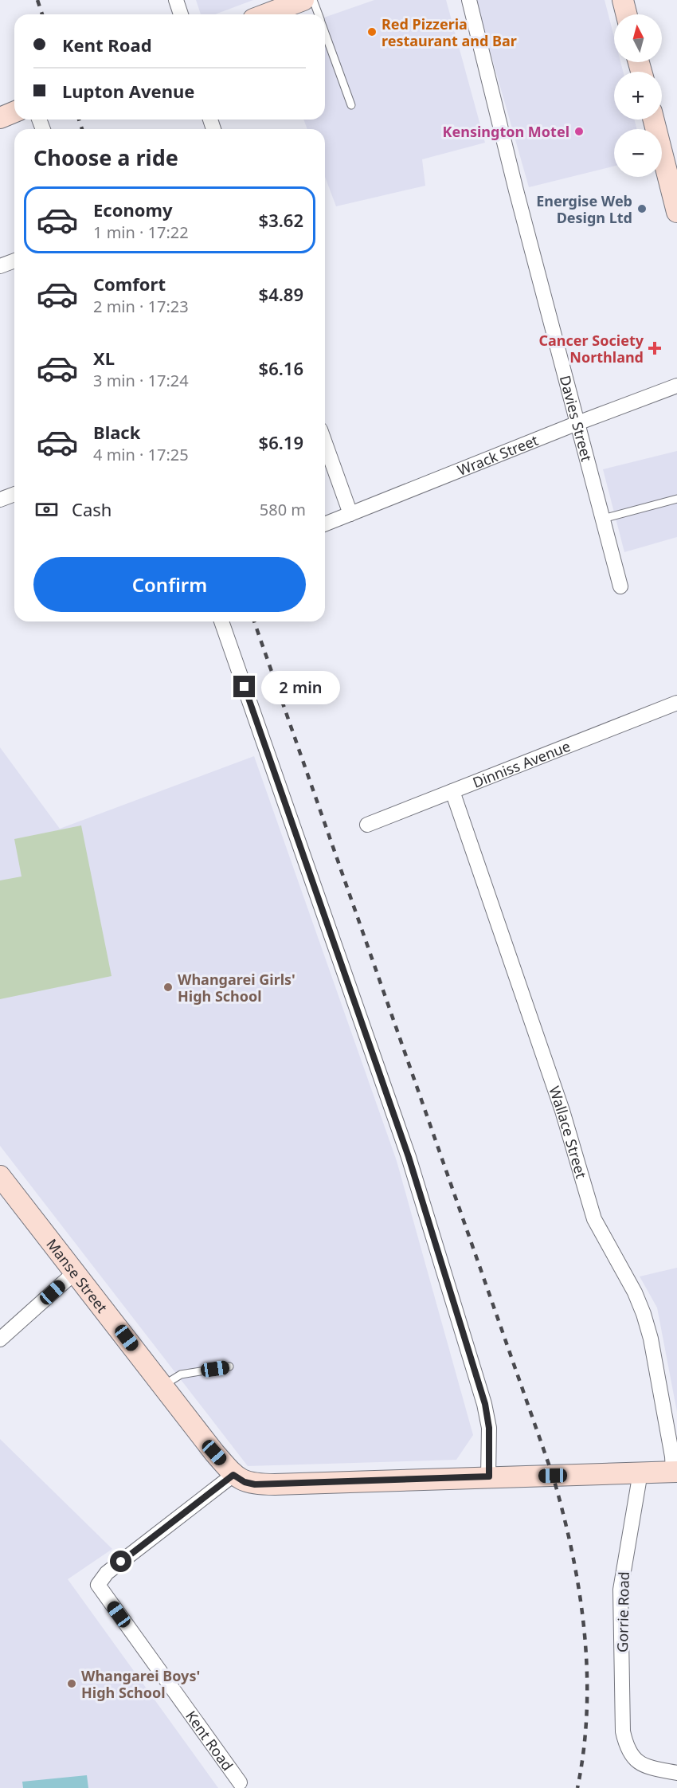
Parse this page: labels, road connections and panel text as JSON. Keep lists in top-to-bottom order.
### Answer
{
  "streets": {
    "street": [
      "Davies Street",
      "Wrack Street",
      "Dinniss Avenue",
      "Wallace Street",
      "Manse Street",
      "Gorrie Road",
      "Kent Road"
    ]
  },
  "crossings": [
    ["Davies Street", "Wrack Street"],
    ["Dinniss Avenue", "Wallace Street"],
    ["Wallace Street", "Manse Street"],
    ["Manse Street", "Gorrie Road"],
    ["Manse Street", "Kent Road"]
  ],
  "places": {
    "other": [
      "Red Pizzeria restaurant and Bar",
      "Kensington Motel",
      "Energise Web Design Ltd",
      "Whangarei Girls' High School",
      "Whangarei Boys' High School"
    ],
    "health": ["Cancer Society Northland"]
  },
  "north": "top",
  "page": {
    "map_buttons": ["+", "−"],
    "banner": ["Kent Road", "Lupton Avenue"],
    "heading": "Choose a ride",
    "list": [
      {
        "name": "Economy",
        "note": "1 min · 17:22",
        "value": "$3.62"
      },
      {
        "name": "Comfort",
        "note": "2 min · 17:23",
        "value": "$4.89"
      },
      {
        "name": "XL",
        "note": "3 min · 17:24",
        "value": "$6.16"
      },
      {
        "name": "Black",
        "note": "4 min · 17:25",
        "value": "$6.19"
      }
    ],
    "pay": ["Cash", "580 m"],
    "buttons": "Confirm",
    "bubble": "2 min"
  }
}
